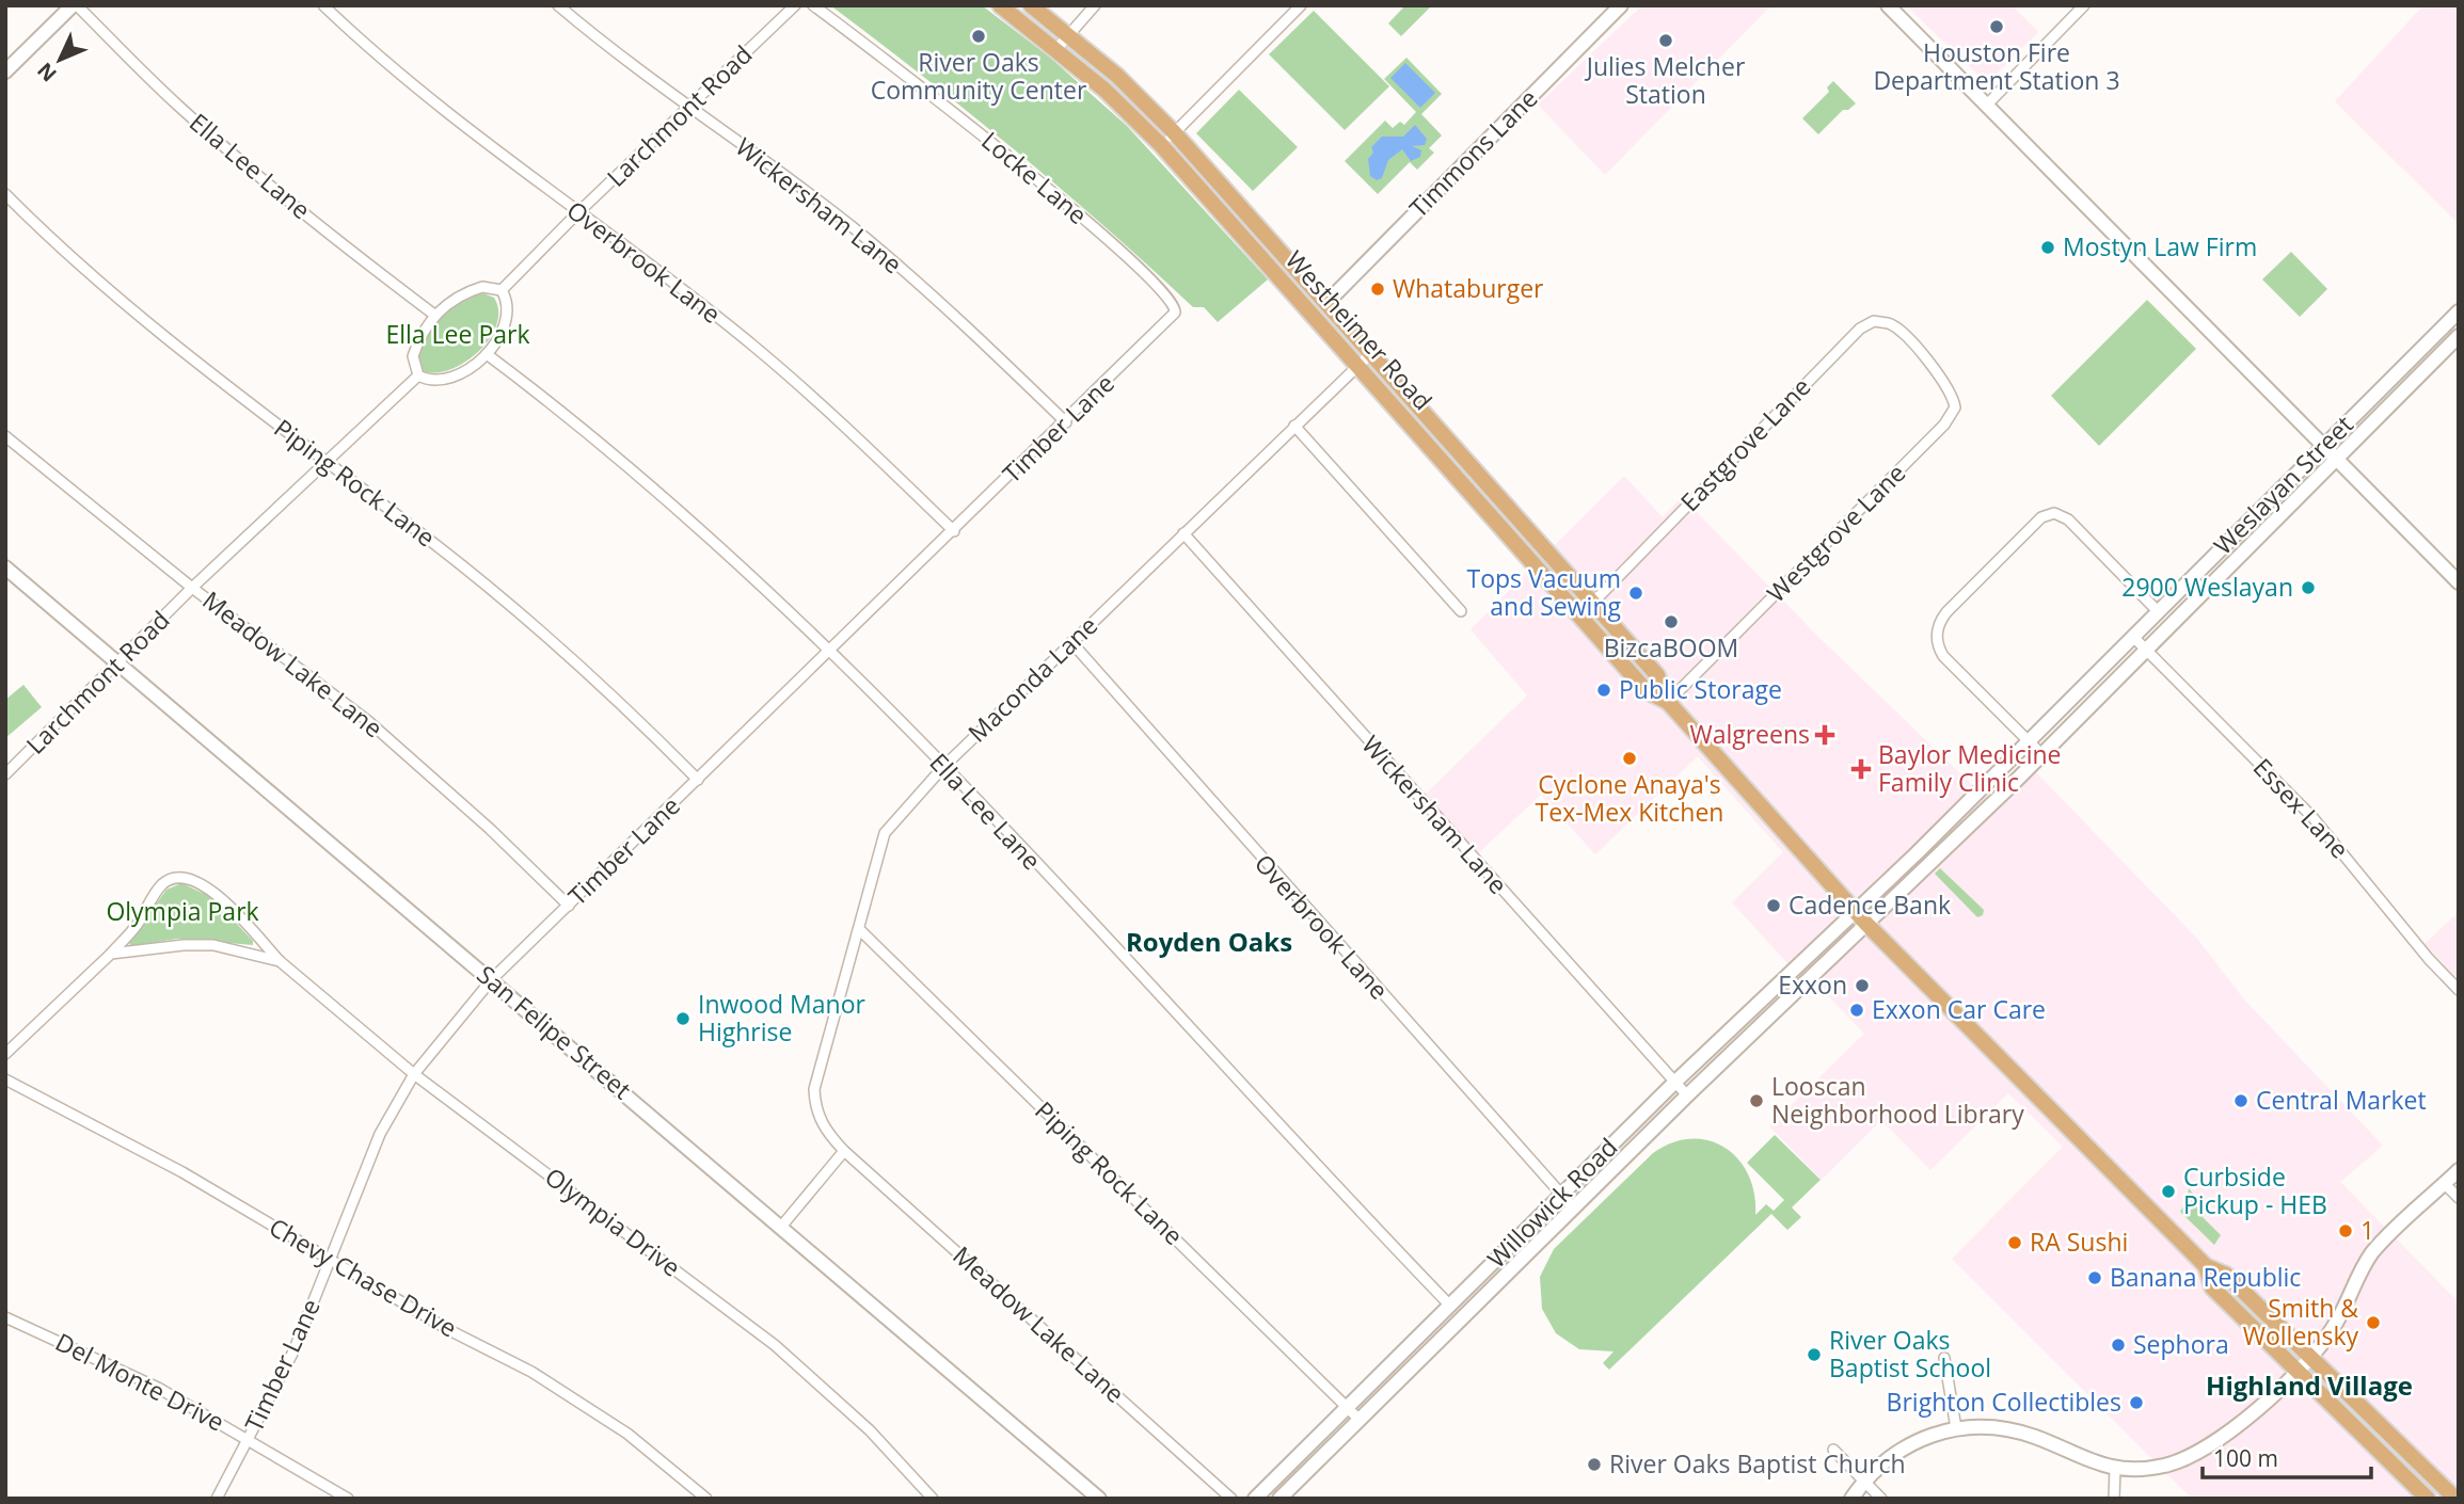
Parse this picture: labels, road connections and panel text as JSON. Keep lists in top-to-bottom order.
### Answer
{
  "streets": {
    "main road": [
      "Timmons Lane",
      "Ella Lee Lane",
      "Westheimer Road",
      "Weslayan Street",
      "San Felipe Street",
      "Willowick Road"
    ],
    "street": [
      "Larchmont Road",
      "Locke Lane",
      "Wickersham Lane",
      "Overbrook Lane",
      "Timber Lane",
      "Eastgrove Lane",
      "Piping Rock Lane",
      "Westgrove Lane",
      "Meadow Lake Lane",
      "Maconda Lane",
      "Essex Lane",
      "Olympia Drive",
      "Chevy Chase Drive",
      "Del Monte Drive"
    ]
  },
  "crossings": [
    ["Larchmont Road", "Wickersham Lane"],
    ["Larchmont Road", "Overbrook Lane"],
    ["Larchmont Road", "Piping Rock Lane"],
    ["Larchmont Road", "Meadow Lake Lane"],
    ["Larchmont Road", "San Felipe Street"],
    ["Timmons Lane", "Westheimer Road"],
    ["Ella Lee Lane", "Timber Lane"],
    ["Ella Lee Lane", "Maconda Lane"],
    ["Ella Lee Lane", "Willowick Road"],
    ["Locke Lane", "Timber Lane"],
    ["Wickersham Lane", "Timber Lane"],
    ["Wickersham Lane", "Maconda Lane"],
    ["Wickersham Lane", "Willowick Road"],
    ["Overbrook Lane", "Timber Lane"],
    ["Overbrook Lane", "Maconda Lane"],
    ["Overbrook Lane", "Willowick Road"],
    ["Westheimer Road", "Eastgrove Lane"],
    ["Westheimer Road", "Weslayan Street"],
    ["Westheimer Road", "Westgrove Lane"],
    ["Westheimer Road", "Maconda Lane"],
    ["Westheimer Road", "Willowick Road"],
    ["Timber Lane", "Piping Rock Lane"],
    ["Timber Lane", "Meadow Lake Lane"],
    ["Timber Lane", "San Felipe Street"],
    ["Timber Lane", "Olympia Drive"],
    ["Timber Lane", "Chevy Chase Drive"],
    ["Timber Lane", "Del Monte Drive"],
    ["Eastgrove Lane", "Westgrove Lane"],
    ["Piping Rock Lane", "Maconda Lane"],
    ["Piping Rock Lane", "Willowick Road"],
    ["Weslayan Street", "Essex Lane"],
    ["Weslayan Street", "Willowick Road"],
    ["Meadow Lake Lane", "Maconda Lane"]
  ],
  "districts": ["Royden Oaks", "Highland Village"],
  "parks": ["Ella Lee Park", "Olympia Park"],
  "places": {
    "other": [
      "Houston Fire Department Station 3",
      "River Oaks Community Center",
      "Julies Melcher Station",
      "Mostyn Law Firm",
      "Whataburger",
      "2900 Weslayan",
      "Tops Vacuum and Sewing",
      "BizcaBOOM",
      "Public Storage",
      "Cyclone Anaya's Tex-Mex Kitchen",
      "Cadence Bank",
      "Exxon",
      "Exxon Car Care",
      "Inwood Manor Highrise",
      "Looscan Neighborhood Library",
      "Central Market",
      "Curbside Pickup - HEB",
      "1",
      "RA Sushi",
      "Banana Republic",
      "Smith & Wollensky",
      "Sephora",
      "River Oaks Baptist School",
      "Brighton Collectibles",
      "River Oaks Baptist Church"
    ],
    "health": ["Walgreens", "Baylor Medicine Family Clinic"]
  },
  "scale_bar": "100 m",
  "north": "bottom left"
}
